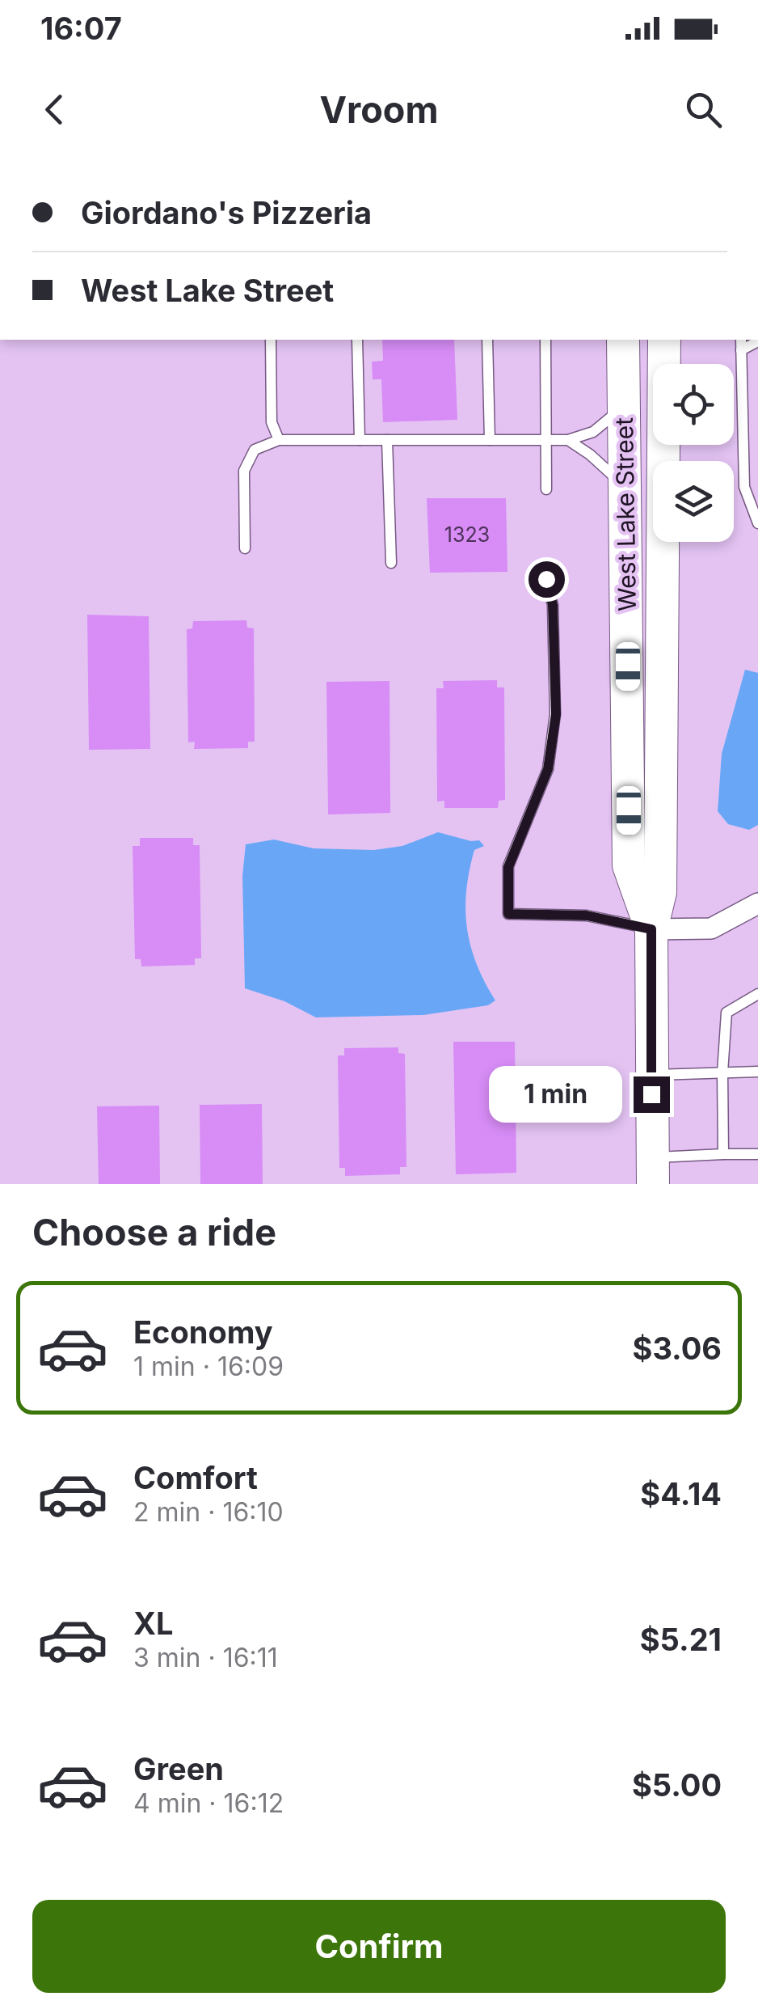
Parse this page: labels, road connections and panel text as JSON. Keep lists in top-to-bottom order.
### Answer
{
  "streets": {
    "main road": ["West Lake Street"]
  },
  "house_numbers": ["1323"],
  "page": {
    "status": "16:07",
    "header": "Vroom",
    "banner": ["Giordano's Pizzeria", "West Lake Street"],
    "bubble": "1 min",
    "heading": "Choose a ride",
    "list": [
      {
        "name": "Economy",
        "note": "1 min · 16:09",
        "value": "$3.06"
      },
      {
        "name": "Comfort",
        "note": "2 min · 16:10",
        "value": "$4.14"
      },
      {
        "name": "XL",
        "note": "3 min · 16:11",
        "value": "$5.21"
      },
      {
        "name": "Green",
        "note": "4 min · 16:12",
        "value": "$5.00"
      }
    ],
    "buttons": "Confirm"
  }
}
